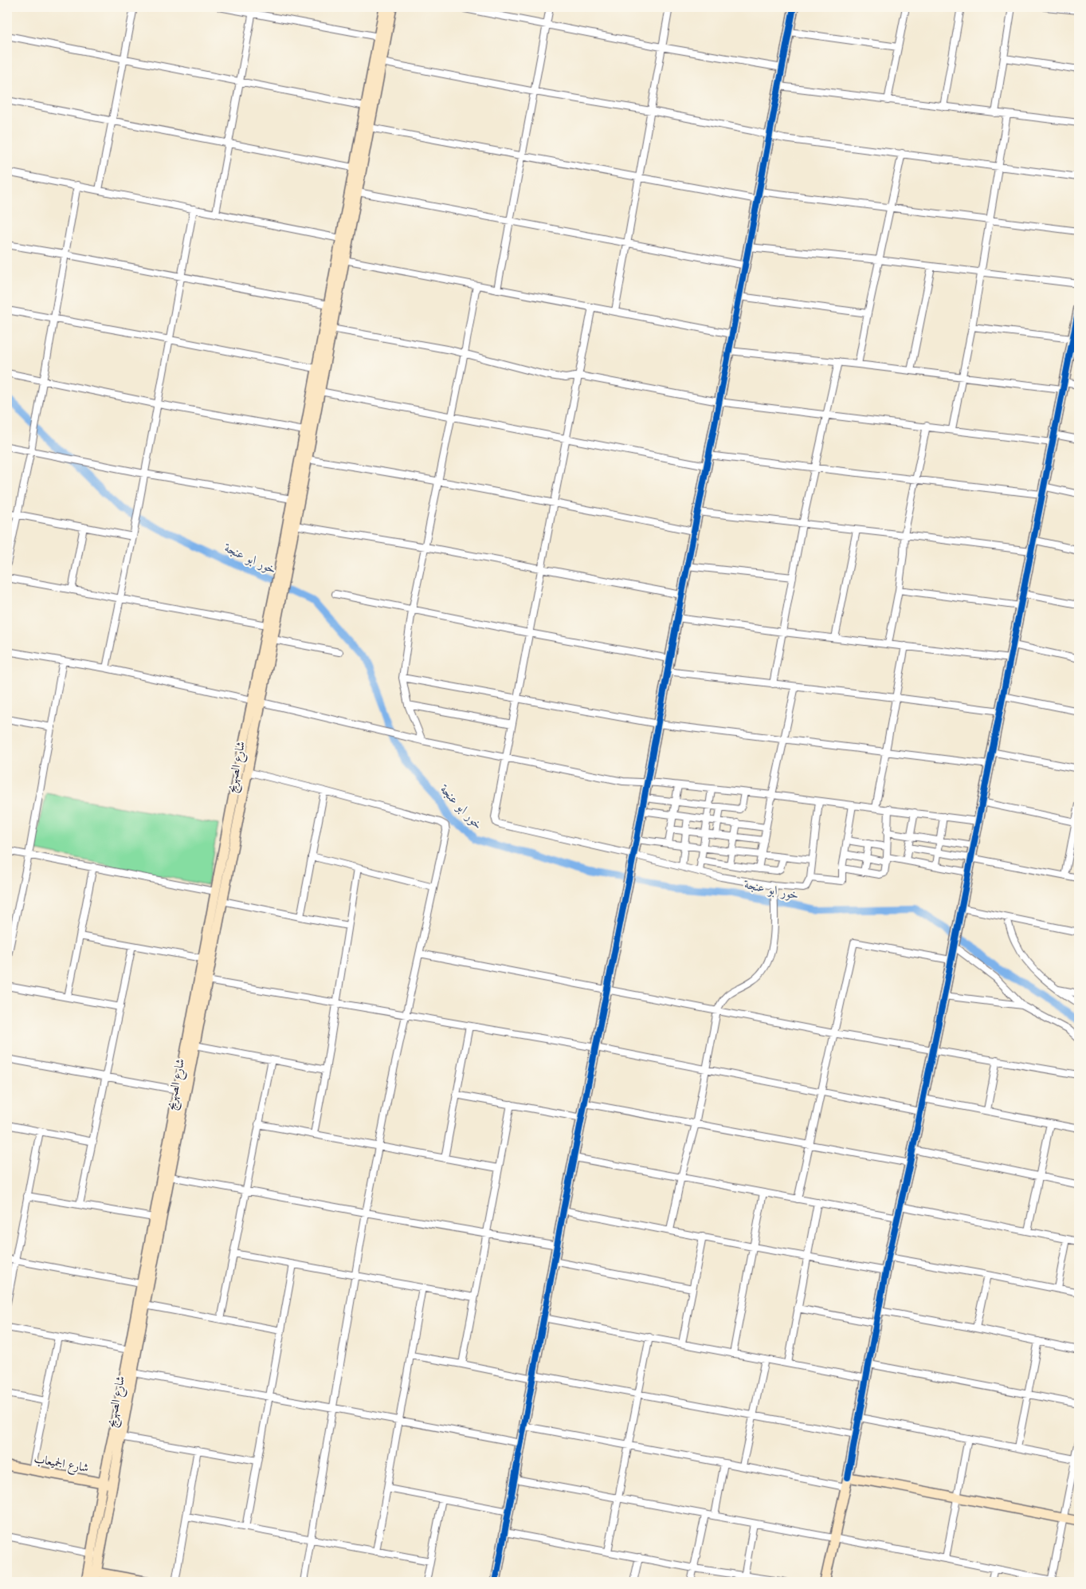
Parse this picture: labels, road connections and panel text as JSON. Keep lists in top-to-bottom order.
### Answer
{
  "streets": {
    "street": ["شارع الصهريج", "شارع الجميعاب"]
  },
  "crossings": [
    ["شارع الصهريج", "شارع الجميعاب"]
  ],
  "water": ["خور ابو عنجة"]
}
